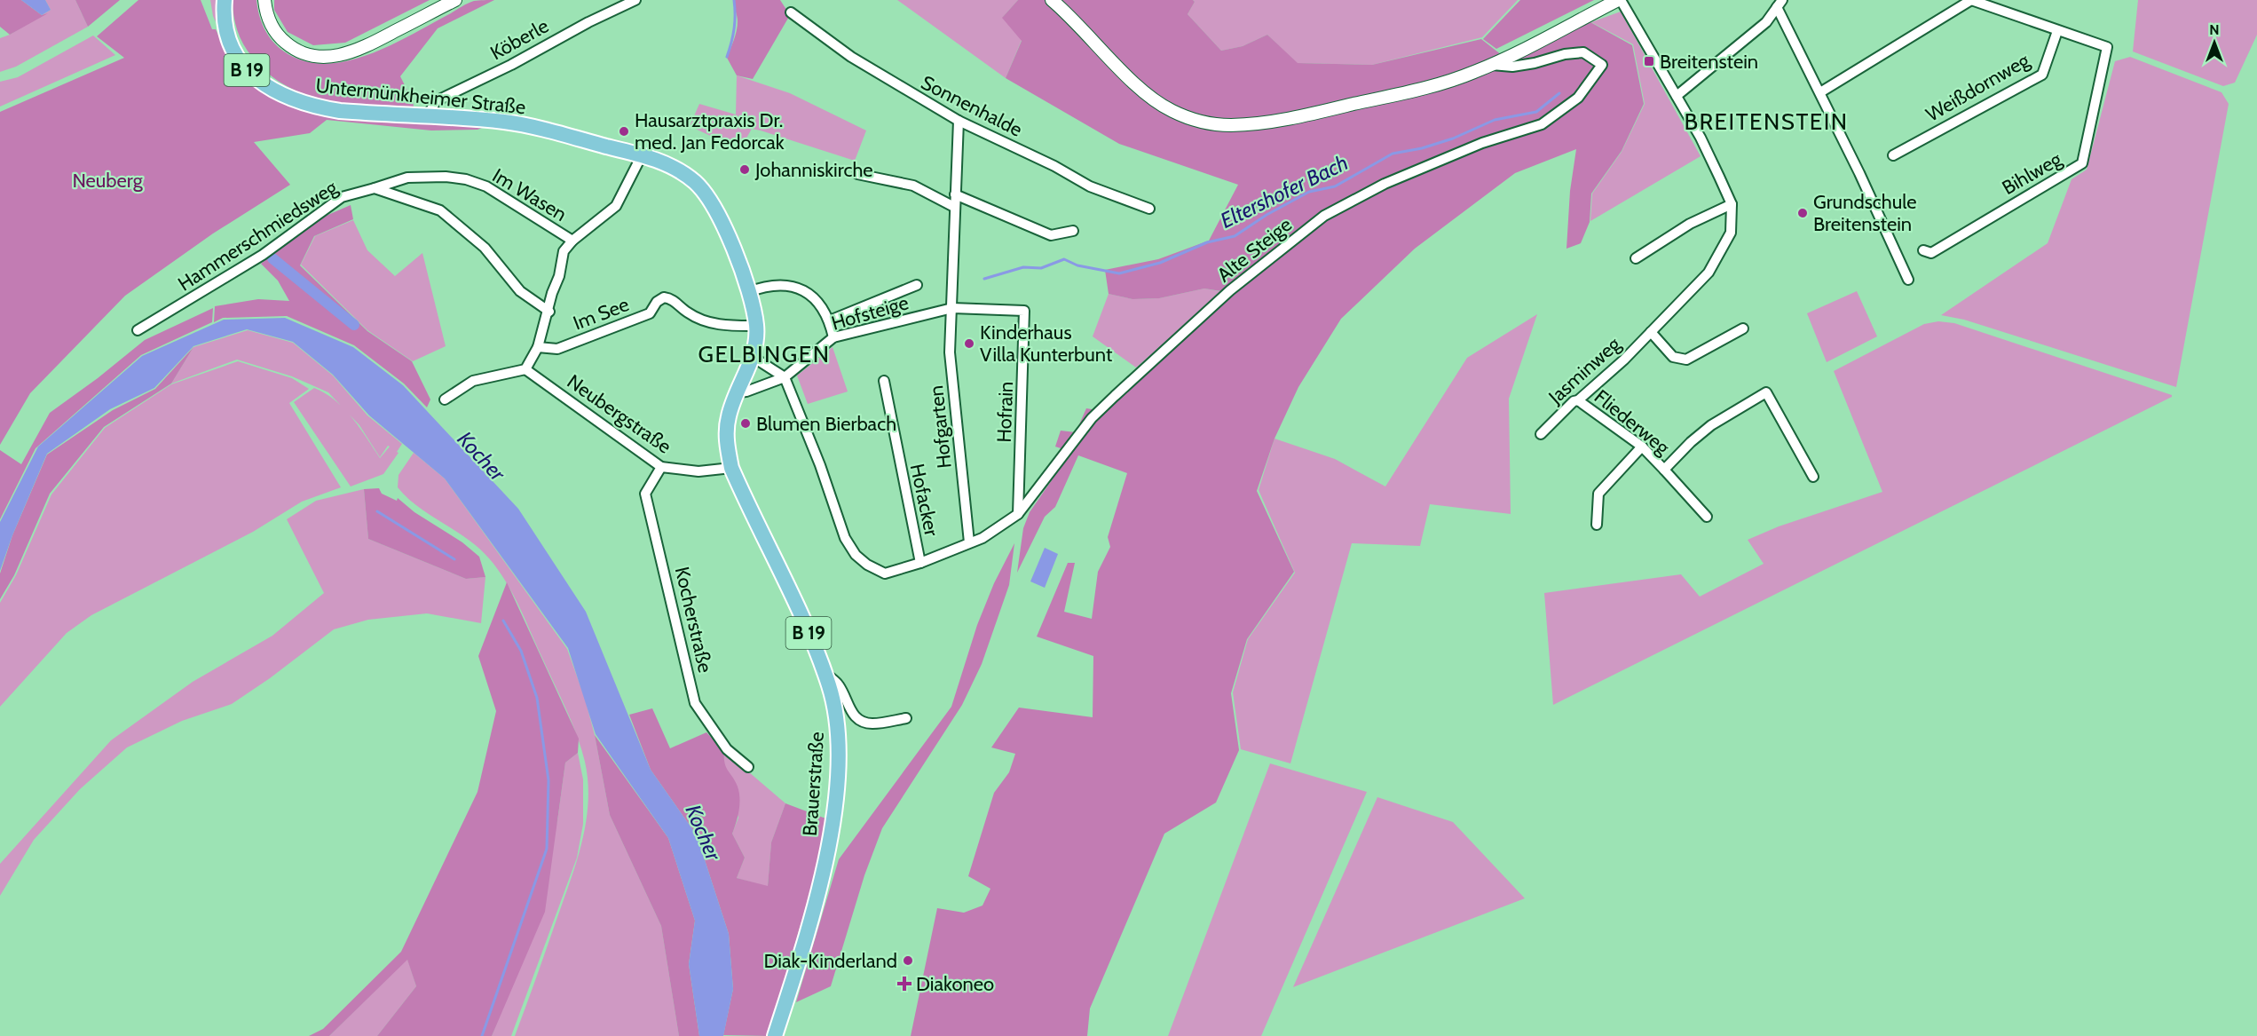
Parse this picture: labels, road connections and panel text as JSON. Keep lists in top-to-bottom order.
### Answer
{
  "streets": {
    "main road": ["B 19", "Untermünkheimer Straße", "Brauerstraße"],
    "street": [
      "Köberle",
      "Weißdornweg",
      "Sonnenhalde",
      "Bihlweg",
      "Im Wasen",
      "Hammerschmiedsweg",
      "Alte Steige",
      "Hofsteige",
      "Im See",
      "Jasminweg",
      "Hofrain",
      "Neubergstraße",
      "Fliederweg",
      "Hofgarten",
      "Hofacker",
      "Kocherstraße"
    ]
  },
  "crossings": [
    ["Köberle", "Untermünkheimer Straße"],
    ["Weißdornweg", "Bihlweg"],
    ["Untermünkheimer Straße", "Hofsteige"],
    ["Untermünkheimer Straße", "Im See"],
    ["Untermünkheimer Straße", "Brauerstraße"],
    ["Sonnenhalde", "Hofgarten"],
    ["Im Wasen", "Hammerschmiedsweg"],
    ["Alte Steige", "Hofrain"],
    ["Hofsteige", "Hofrain"],
    ["Hofsteige", "Hofgarten"],
    ["Hofsteige", "Brauerstraße"],
    ["Jasminweg", "Fliederweg"],
    ["Neubergstraße", "Kocherstraße"],
    ["Neubergstraße", "Brauerstraße"]
  ],
  "districts": ["BREITENSTEIN", "GELBINGEN"],
  "water": ["Eltershofer Bach", "Kocher"],
  "parks": ["Neuberg"],
  "places": {
    "transit": ["Breitenstein"],
    "other": [
      "Hausarztpraxis Dr. med. Jan Fedorcak",
      "Johanniskirche",
      "Grundschule Breitenstein",
      "Kinderhaus Villa Kunterbunt",
      "Blumen Bierbach",
      "Diak-Kinderland"
    ],
    "health": ["Diakoneo"]
  },
  "north": "top"
}
